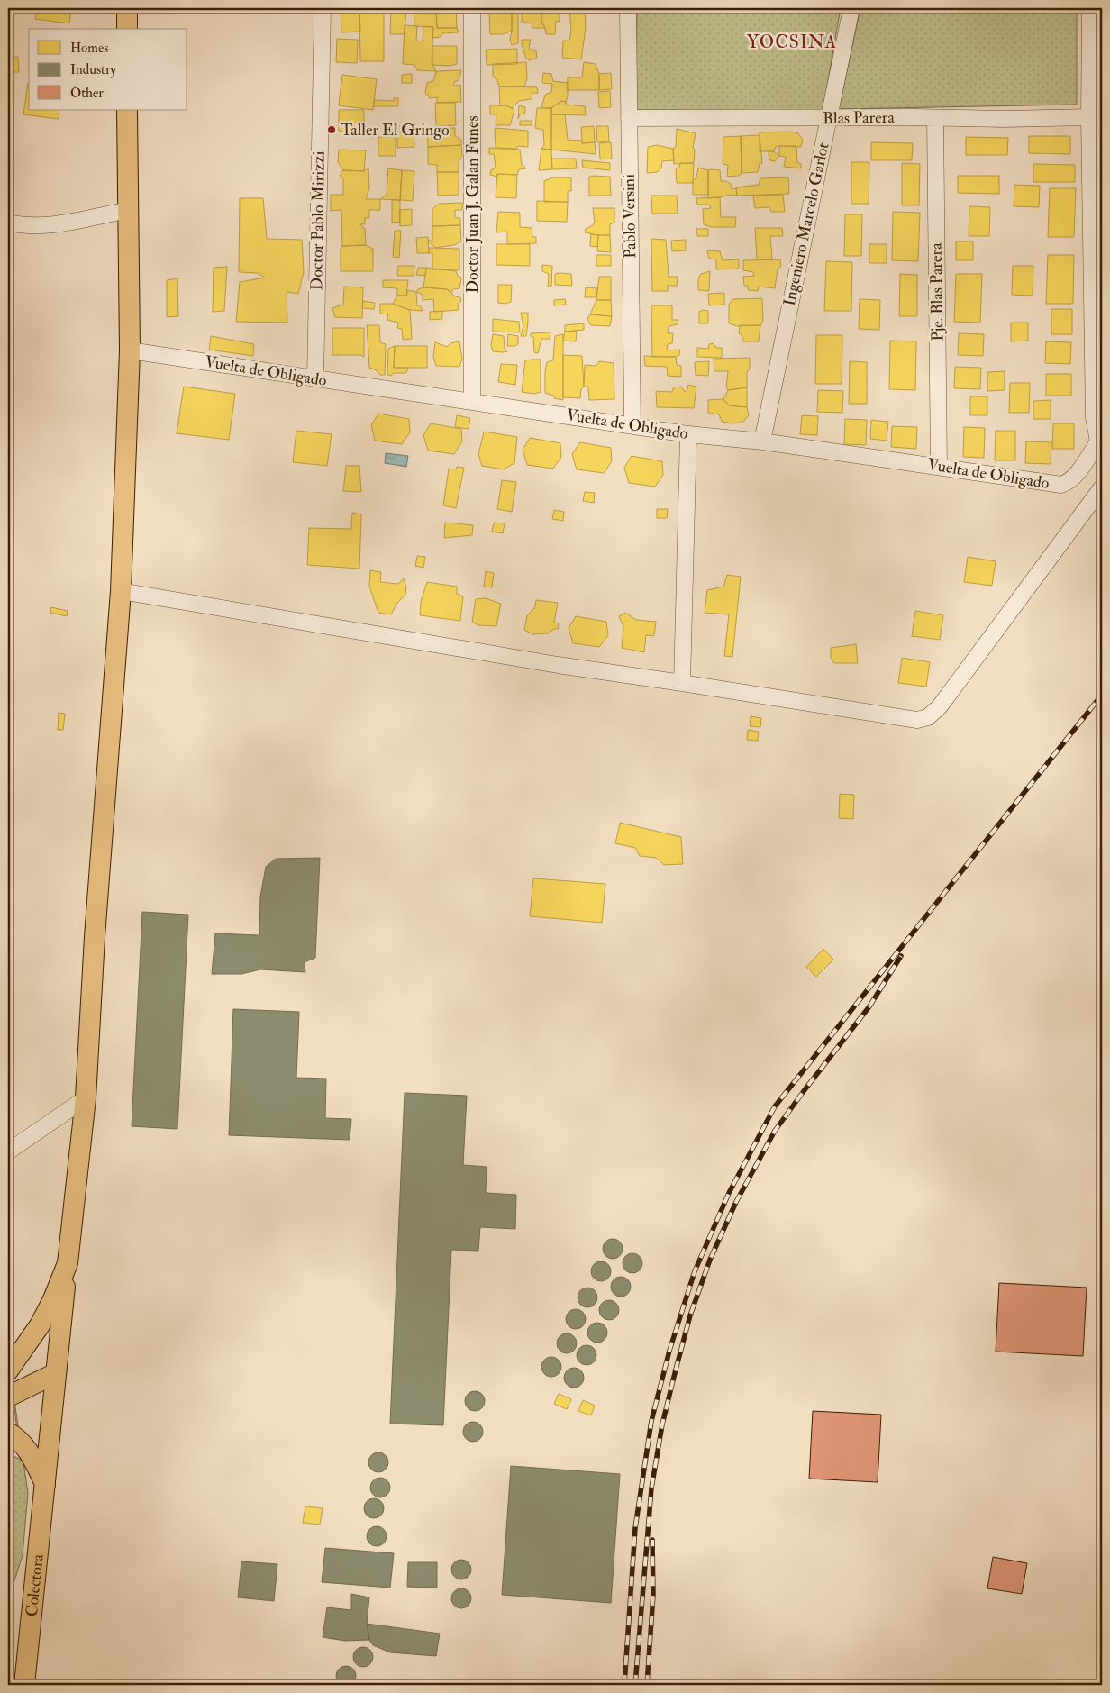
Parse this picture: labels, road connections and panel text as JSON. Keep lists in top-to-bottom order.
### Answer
{
  "streets": {
    "main road": ["Colectora"],
    "street": [
      "Blas Parera",
      "Doctor Juan J. Galan Funes",
      "Pablo Versini",
      "Doctor Pablo Mirizzi",
      "Ingeniero Marcelo Garlot",
      "Pje. Blas Parera",
      "Vuelta de Obligado"
    ]
  },
  "crossings": [
    ["Blas Parera", "Pablo Versini"],
    ["Blas Parera", "Ingeniero Marcelo Garlot"],
    ["Blas Parera", "Pje. Blas Parera"],
    ["Doctor Juan J. Galan Funes", "Vuelta de Obligado"],
    ["Pablo Versini", "Vuelta de Obligado"],
    ["Doctor Pablo Mirizzi", "Vuelta de Obligado"],
    ["Ingeniero Marcelo Garlot", "Vuelta de Obligado"],
    ["Pje. Blas Parera", "Vuelta de Obligado"],
    ["Vuelta de Obligado", "Colectora"]
  ],
  "districts": ["YOCSINA"],
  "places": ["Taller El Gringo"],
  "legend": ["Homes", "Industry", "Other"]
}
